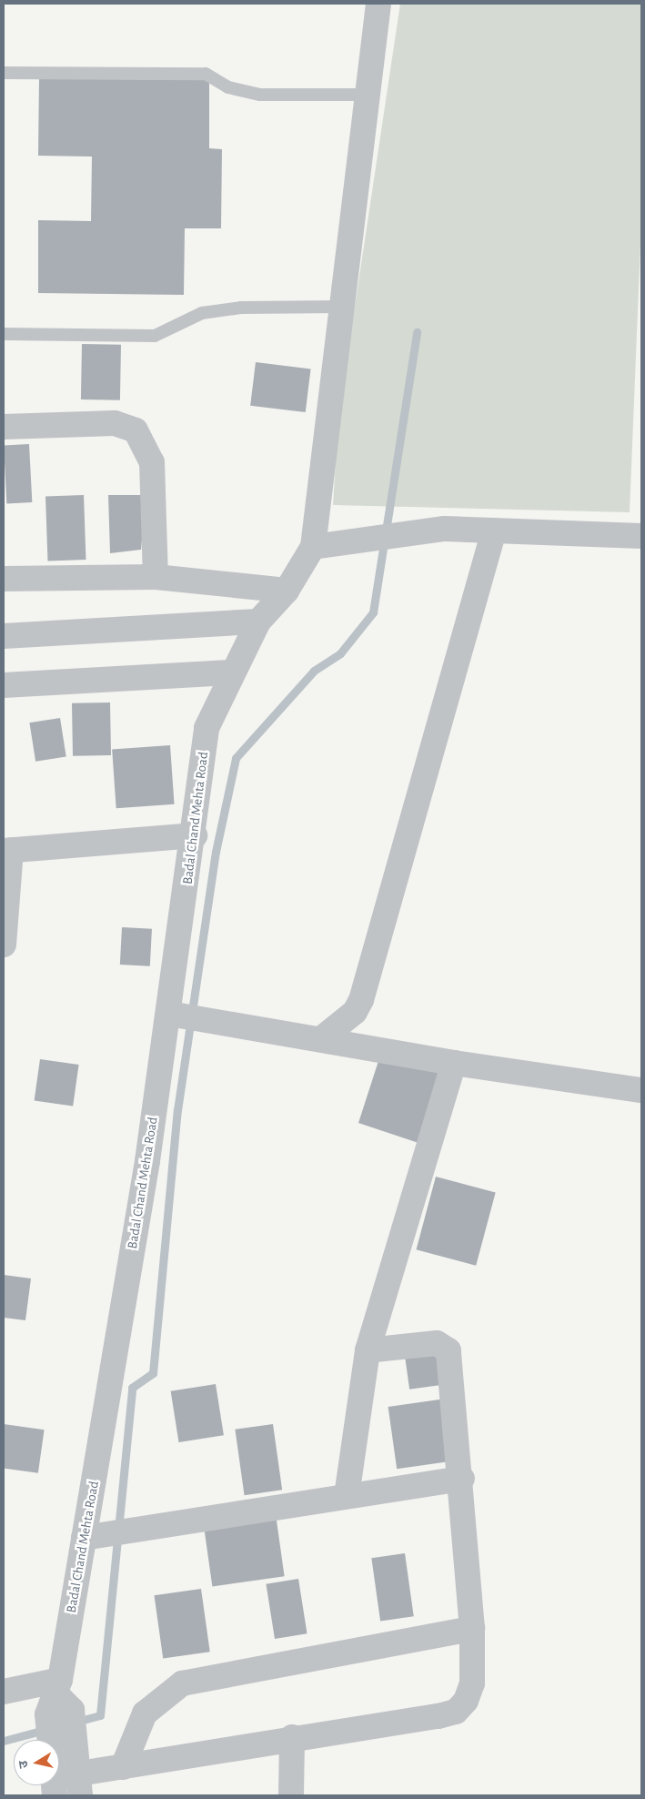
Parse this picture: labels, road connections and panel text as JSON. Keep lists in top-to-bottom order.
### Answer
{
  "streets": {
    "street": ["Badal Chand Mehta Road"]
  },
  "north": "left"
}
